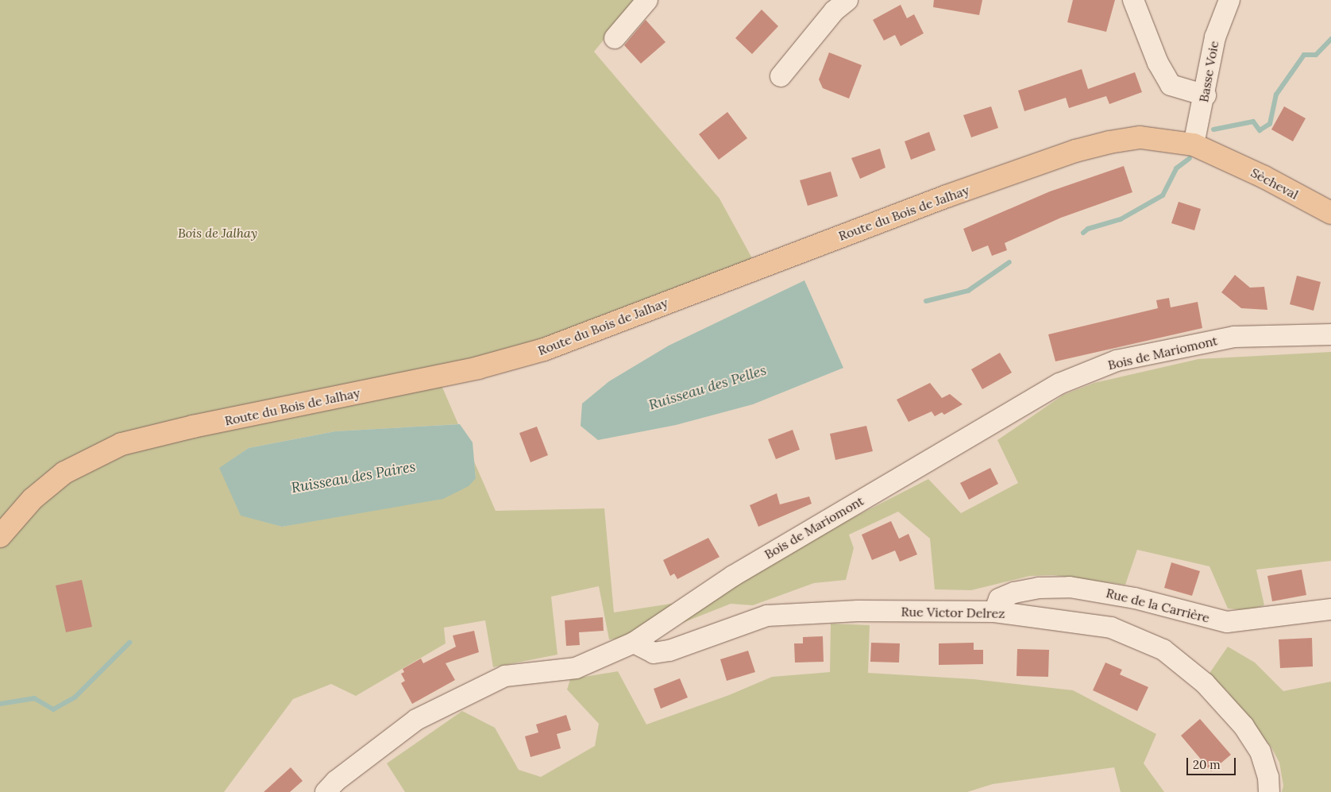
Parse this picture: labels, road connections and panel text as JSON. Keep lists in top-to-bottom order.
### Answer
{
  "streets": {
    "main road": ["Sècheval", "Route du Bois de Jalhay"],
    "street": [
      "Basse Voie",
      "Bois de Mariomont",
      "Rue de la Carrière",
      "Rue Victor Delrez"
    ]
  },
  "crossings": [
    ["Basse Voie", "Route du Bois de Jalhay"],
    ["Sècheval", "Route du Bois de Jalhay"],
    ["Bois de Mariomont", "Rue Victor Delrez"],
    ["Rue de la Carrière", "Rue Victor Delrez"]
  ],
  "water": ["Ruisseau des Pelles", "Ruisseau des Paires"],
  "parks": ["Bois de Jalhay"],
  "scale_bar": "20 m"
}
